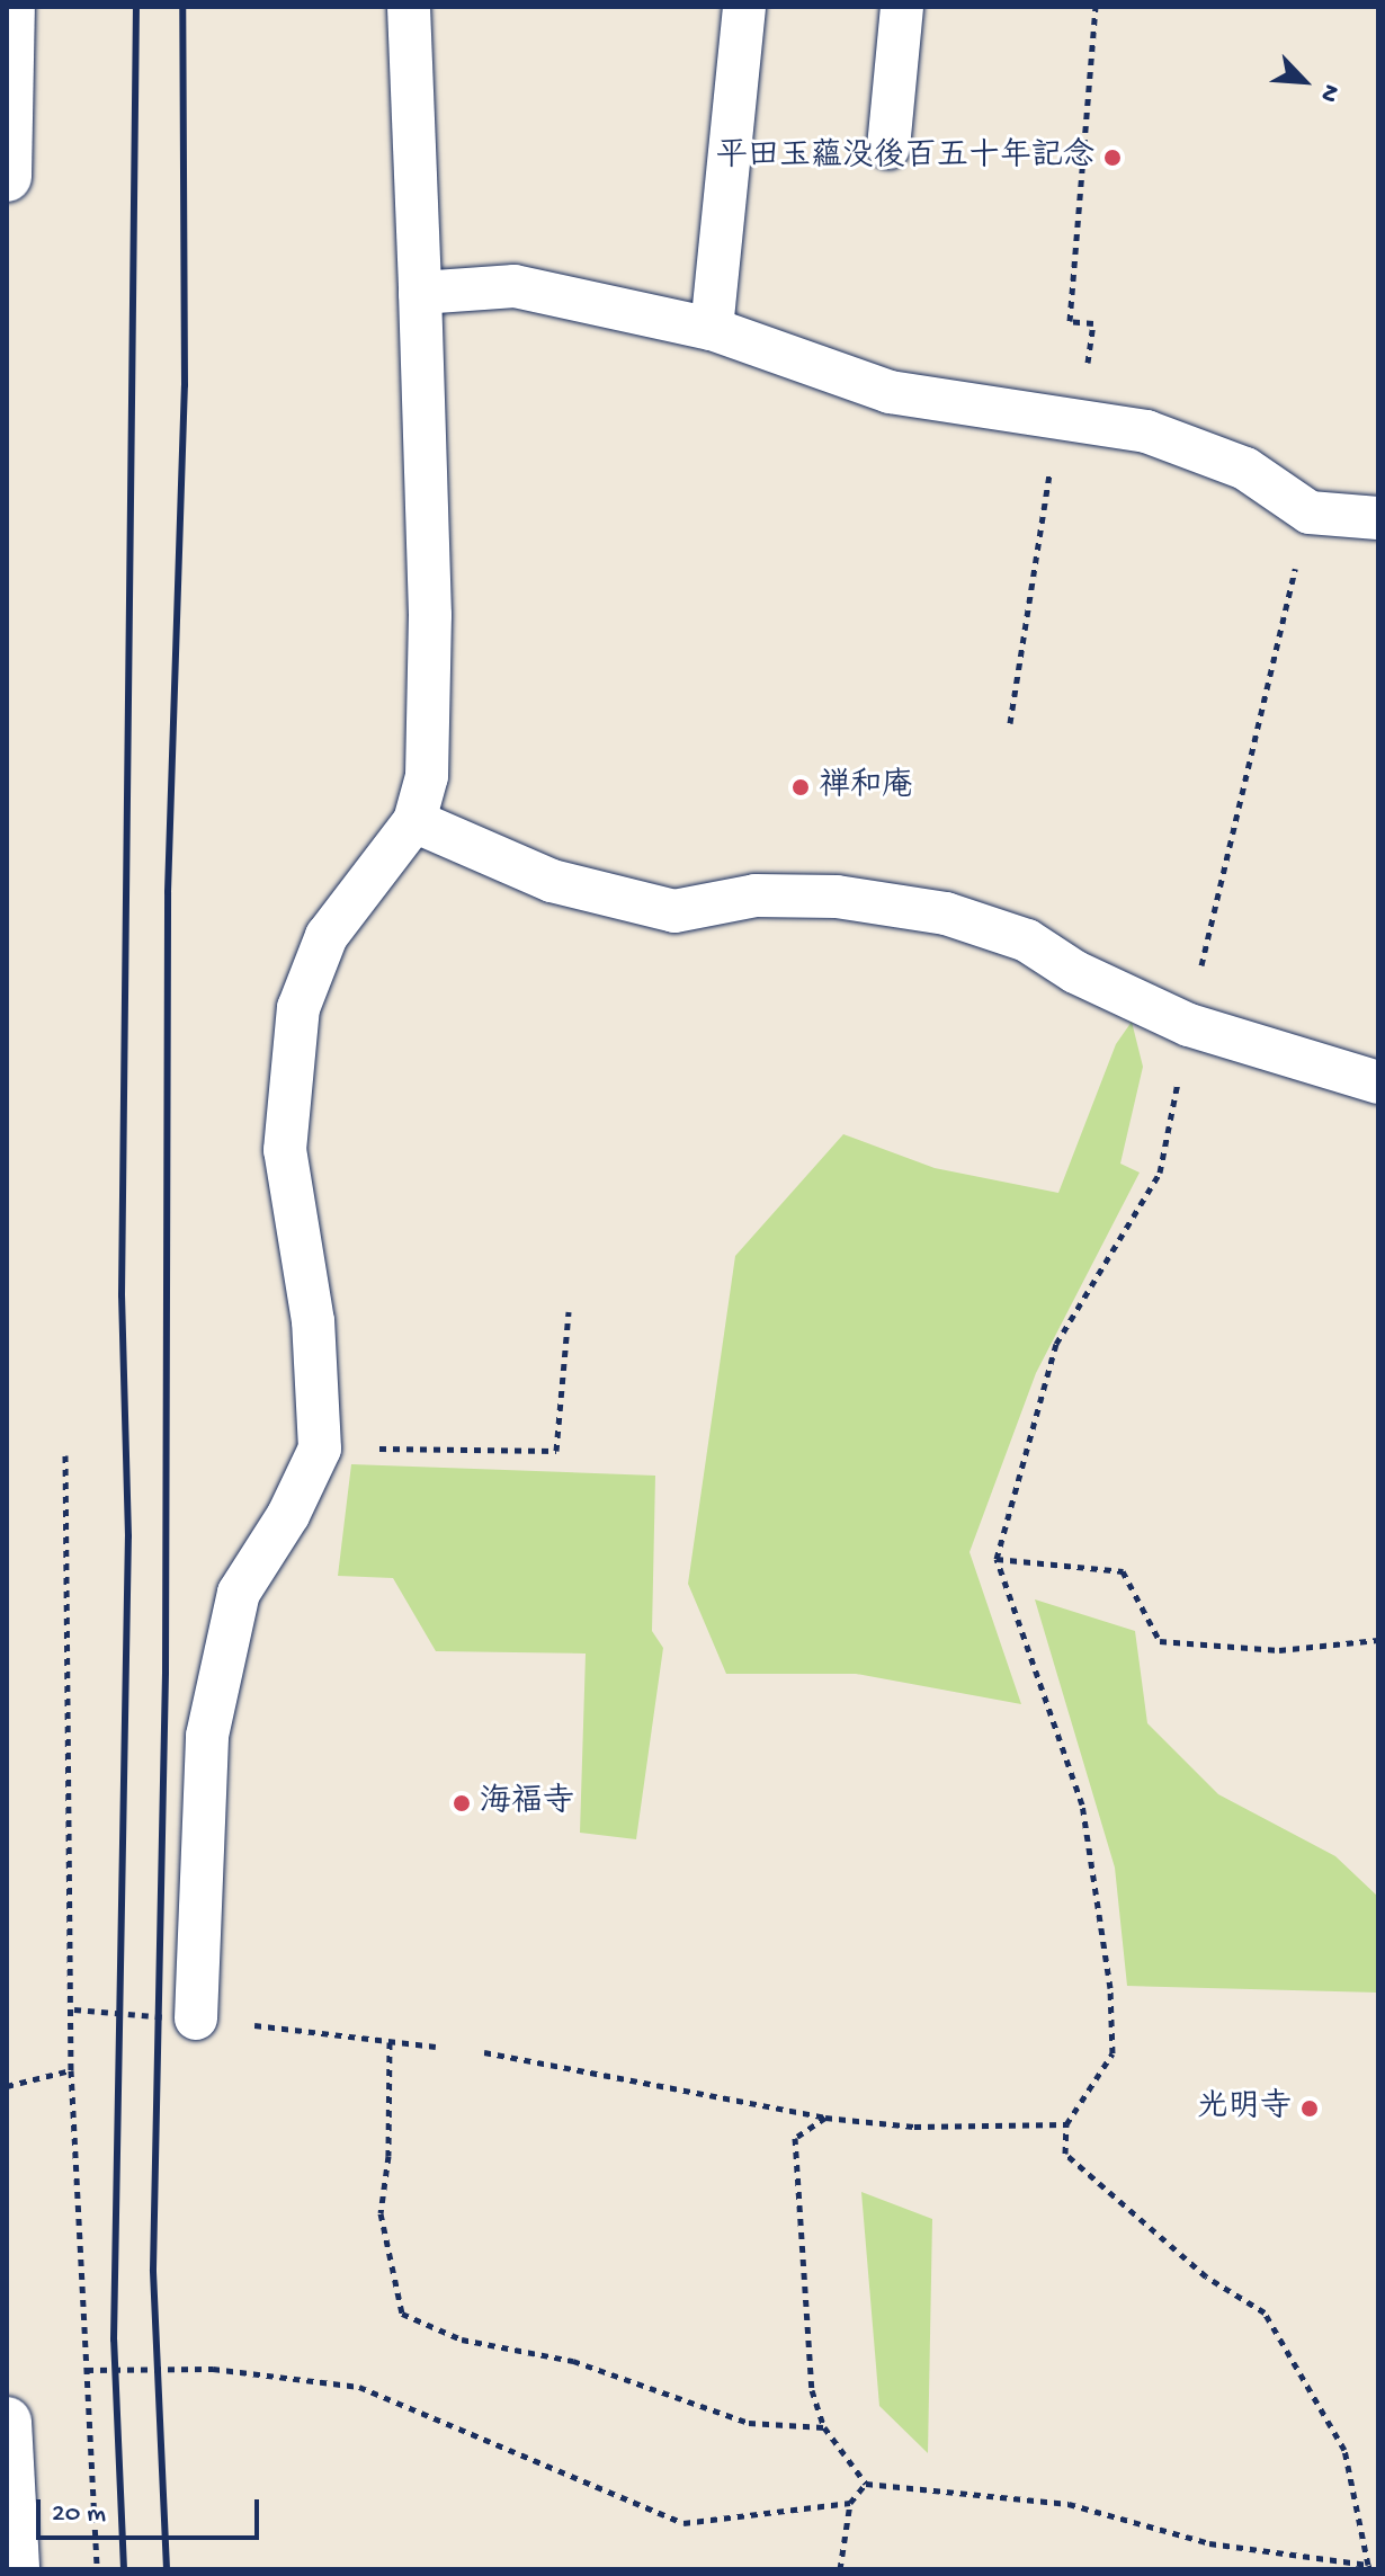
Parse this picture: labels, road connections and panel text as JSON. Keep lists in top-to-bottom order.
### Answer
{
  "places": [
    "平田玉蘊没後百五十年記念",
    "禅和庵",
    "海福寺",
    "光明寺"
  ],
  "scale_bar": "20 m",
  "north": "bottom right"
}
